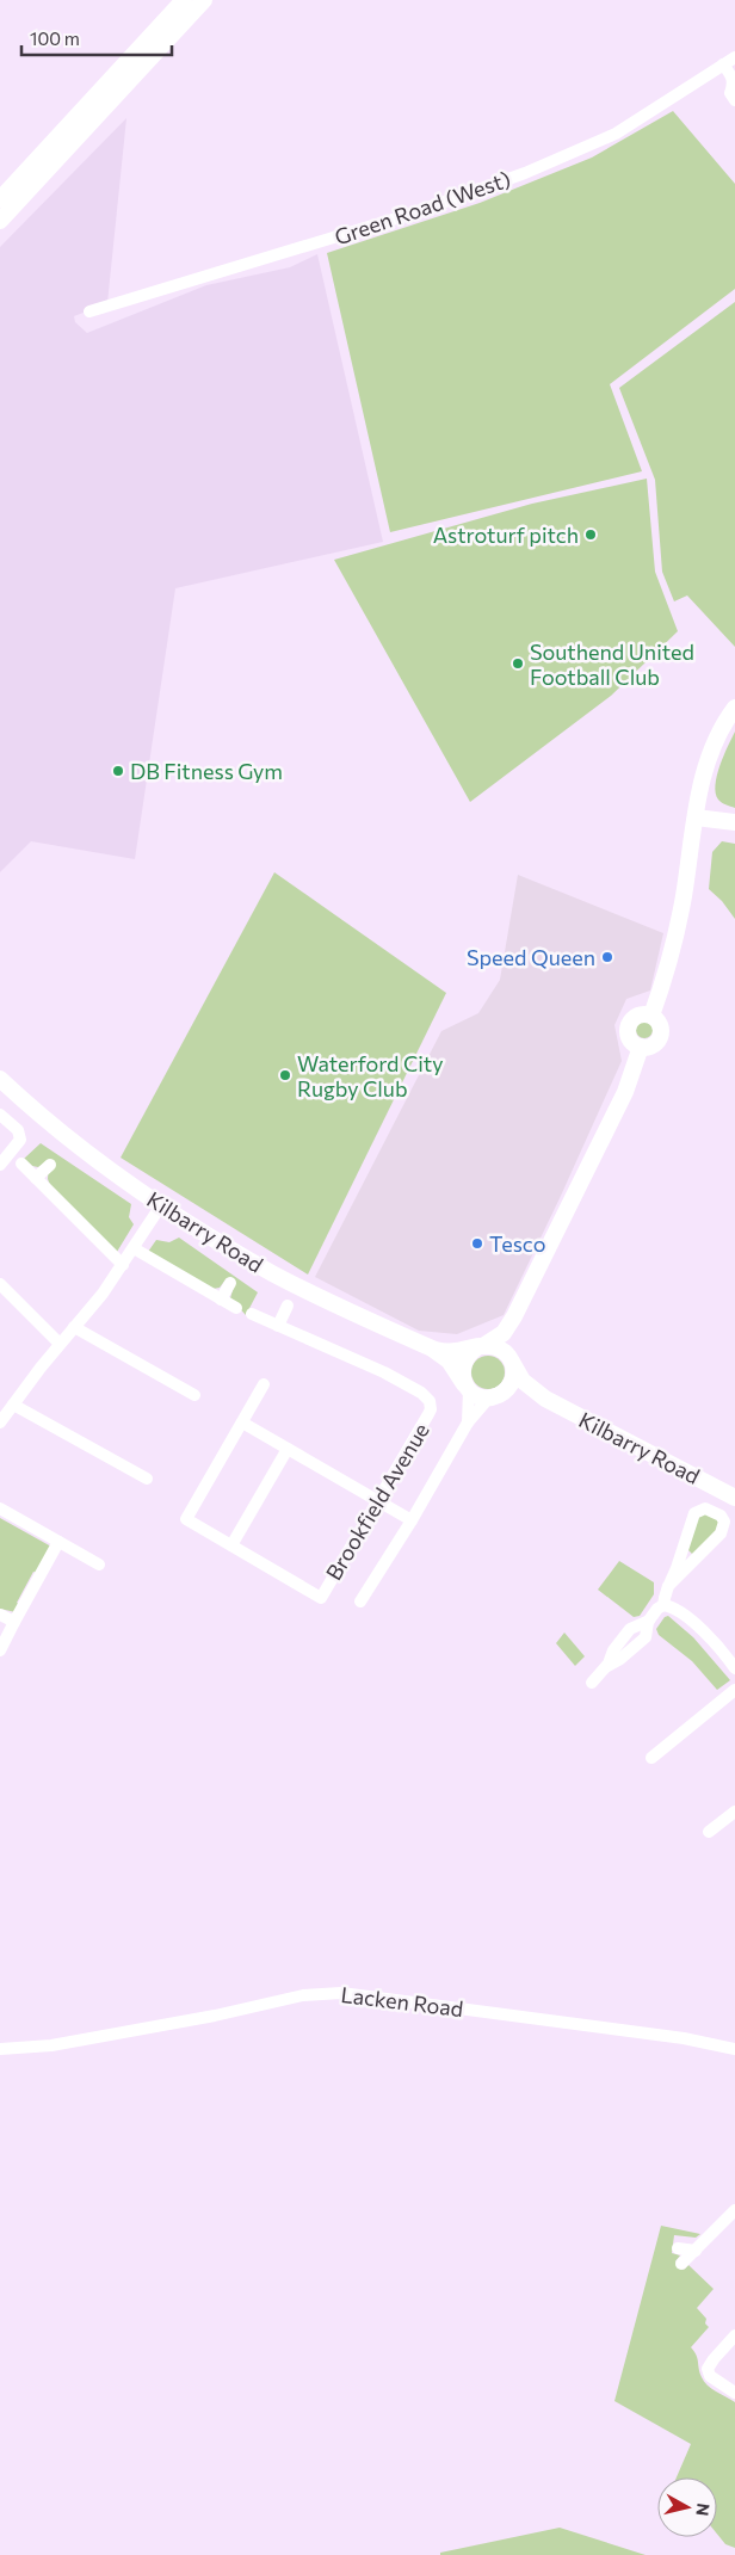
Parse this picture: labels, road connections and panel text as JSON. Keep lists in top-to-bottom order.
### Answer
{
  "streets": {
    "street": [
      "Green Road (West)",
      "Kilbarry Road",
      "Brookfield Avenue",
      "Lacken Road"
    ]
  },
  "places": [
    "Astroturf pitch",
    "Southend United Football Club",
    "DB Fitness Gym",
    "Speed Queen",
    "Waterford City Rugby Club",
    "Tesco"
  ],
  "scale_bar": "100 m",
  "north": "right"
}
